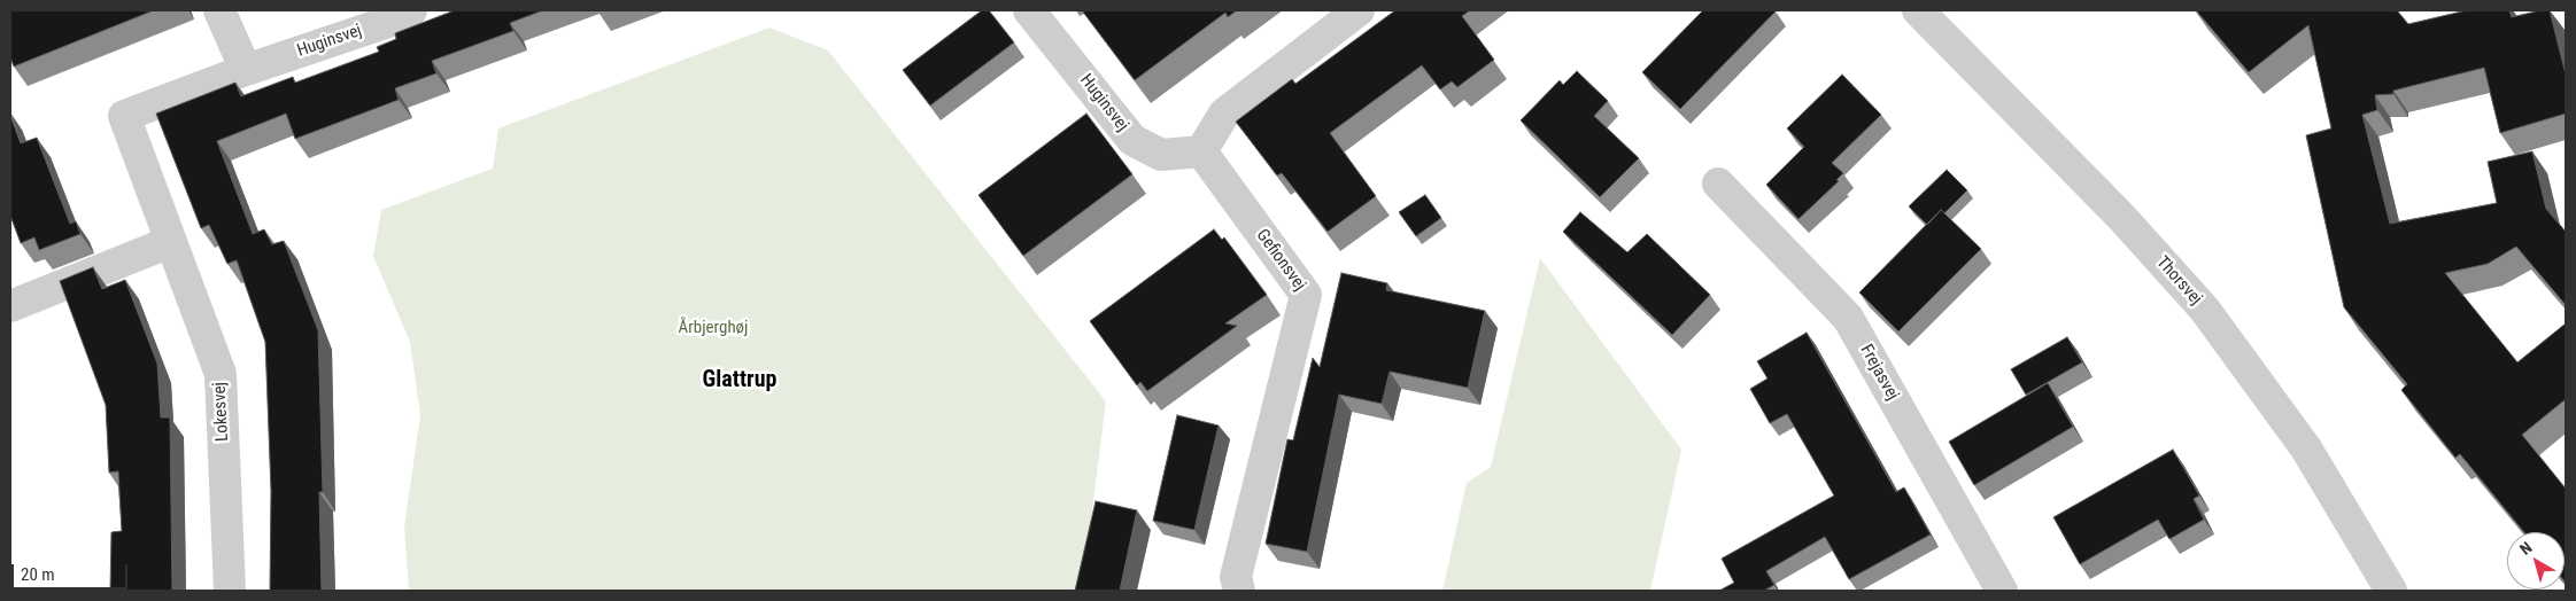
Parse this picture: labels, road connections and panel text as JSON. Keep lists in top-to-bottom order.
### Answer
{
  "streets": {
    "street": [
      "Huginsvej",
      "Gefionsvej",
      "Thorsvej",
      "Frejasvej",
      "Lokesvej"
    ]
  },
  "crossings": [
    ["Huginsvej", "Gefionsvej"],
    ["Huginsvej", "Lokesvej"]
  ],
  "districts": ["Glattrup"],
  "parks": ["Årbjerghøj"],
  "scale_bar": "20 m",
  "north": "top left"
}
